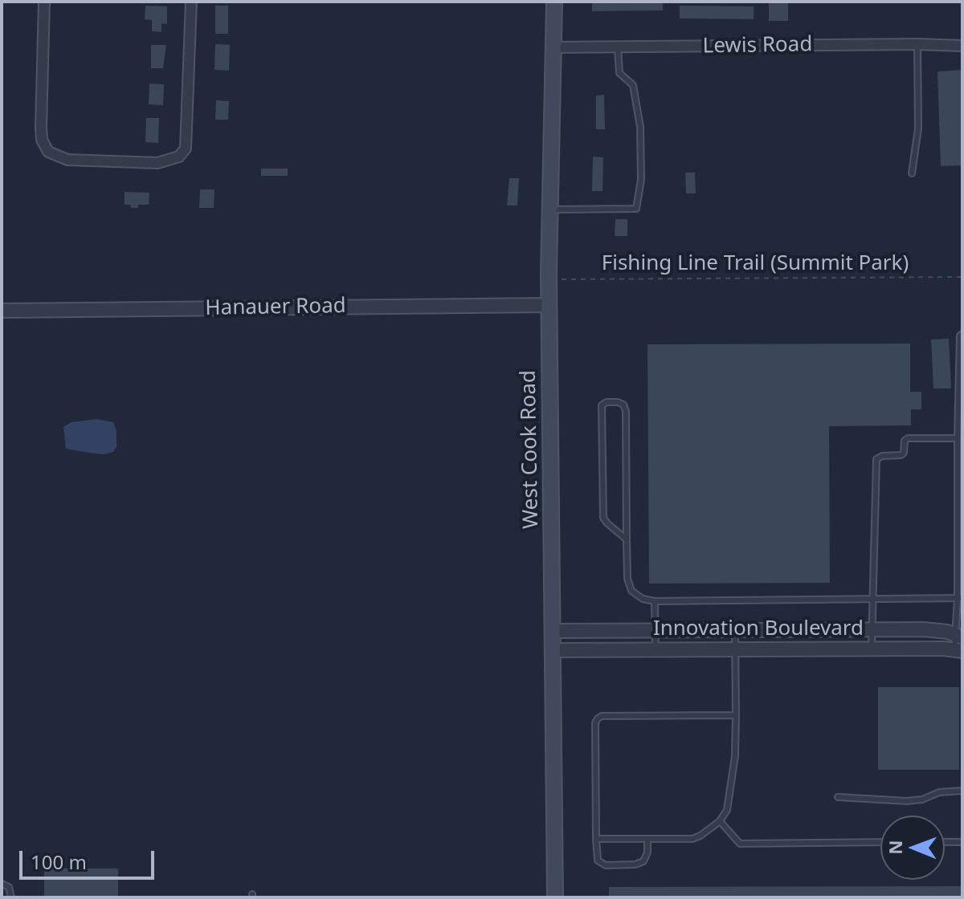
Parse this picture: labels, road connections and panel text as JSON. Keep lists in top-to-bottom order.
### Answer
{
  "streets": {
    "main road": ["West Cook Road"],
    "street": ["Lewis Road", "Hanauer Road", "Innovation Boulevard"],
    "path": ["Fishing Line Trail (Summit Park)"]
  },
  "crossings": [
    ["Lewis Road", "West Cook Road"],
    ["Fishing Line Trail (Summit Park)", "West Cook Road"],
    ["Hanauer Road", "West Cook Road"],
    ["West Cook Road", "Innovation Boulevard"]
  ],
  "scale_bar": "100 m",
  "north": "left"
}
